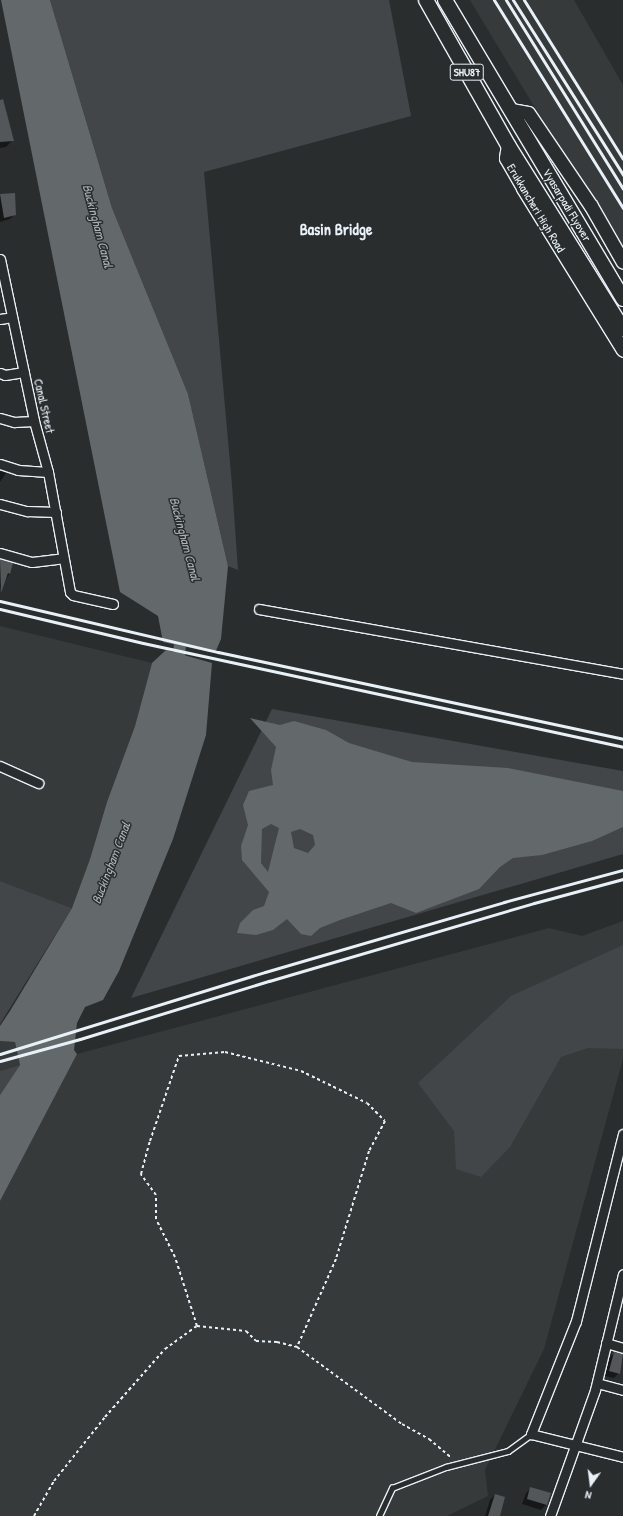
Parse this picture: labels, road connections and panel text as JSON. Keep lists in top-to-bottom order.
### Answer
{
  "streets": {
    "main road": ["SHU87", "Vyasarpadi Flyover", "Erukkancheri High Road"],
    "street": ["Canal Street"]
  },
  "crossings": [
    ["SHU87", "Vyasarpadi Flyover"],
    ["Vyasarpadi Flyover", "Erukkancheri High Road"]
  ],
  "districts": ["Basin Bridge"],
  "water": ["Buckingham Canal"],
  "north": "bottom"
}
